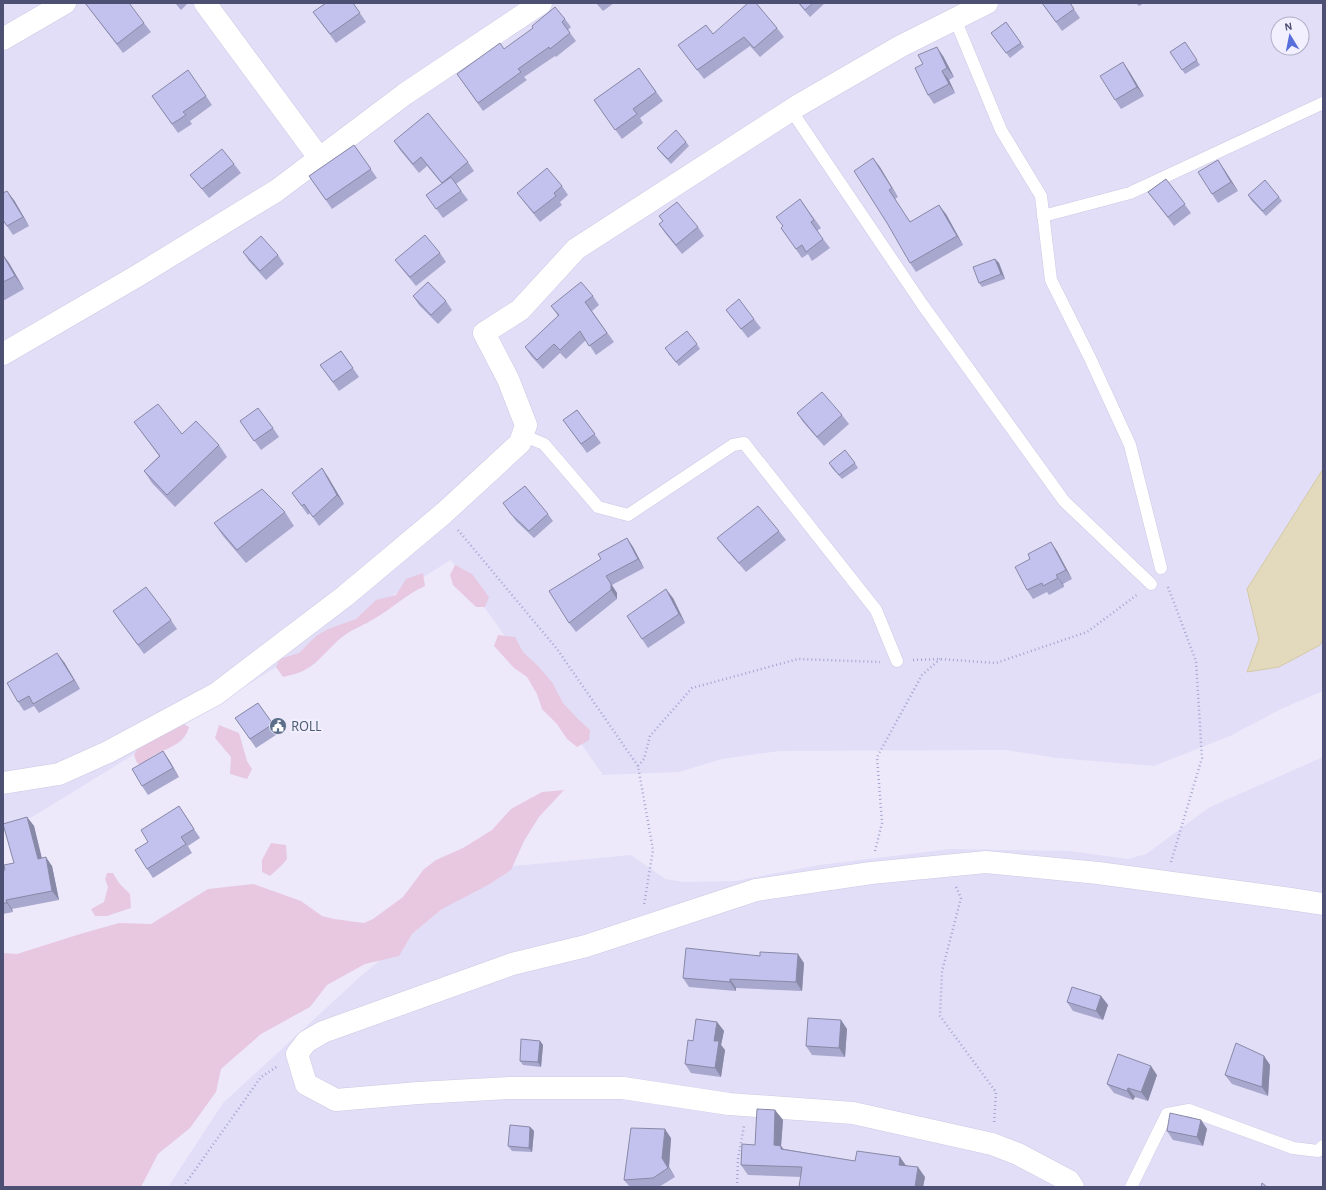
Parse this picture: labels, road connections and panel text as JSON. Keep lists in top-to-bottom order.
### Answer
{
  "places": {
    "public building": ["ROLL"]
  },
  "north": "top"
}
